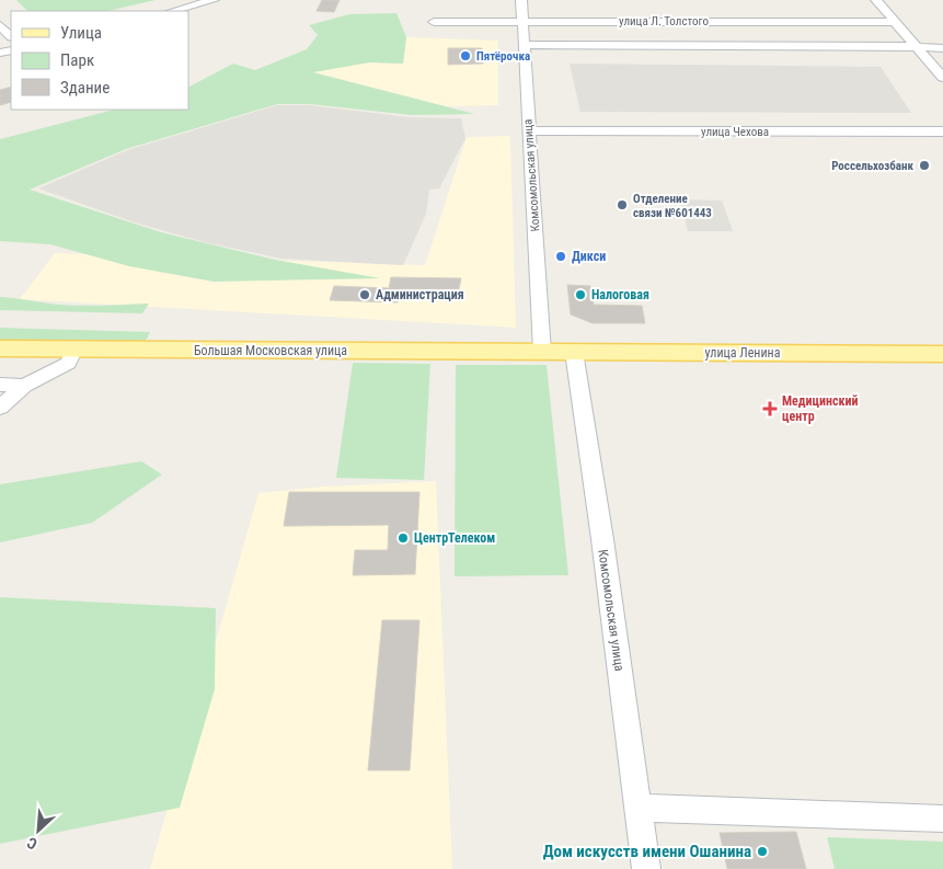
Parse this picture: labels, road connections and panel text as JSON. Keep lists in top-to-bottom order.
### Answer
{
  "streets": {
    "main road": ["Большая Московская улица", "улица Ленина"],
    "street": ["улица Л. Толстого", "улица Чехова", "Комсомольская улица"]
  },
  "crossings": [
    ["улица Л. Толстого", "Комсомольская улица"],
    ["улица Чехова", "Комсомольская улица"],
    ["Комсомольская улица", "Большая Московская улица"],
    ["Комсомольская улица", "улица Ленина"],
    ["Большая Московская улица", "улица Ленина"]
  ],
  "places": {
    "other": [
      "Пятёрочка",
      "Россельхозбанк",
      "Отделение связи №601443",
      "Дикси",
      "Администрация",
      "Налоговая",
      "ЦентрТелеком",
      "Дом искусств имени Ошанина"
    ],
    "health": ["Медицинский центр"]
  },
  "legend": ["Улица", "Парк", "Здание"],
  "north": "bottom left"
}
